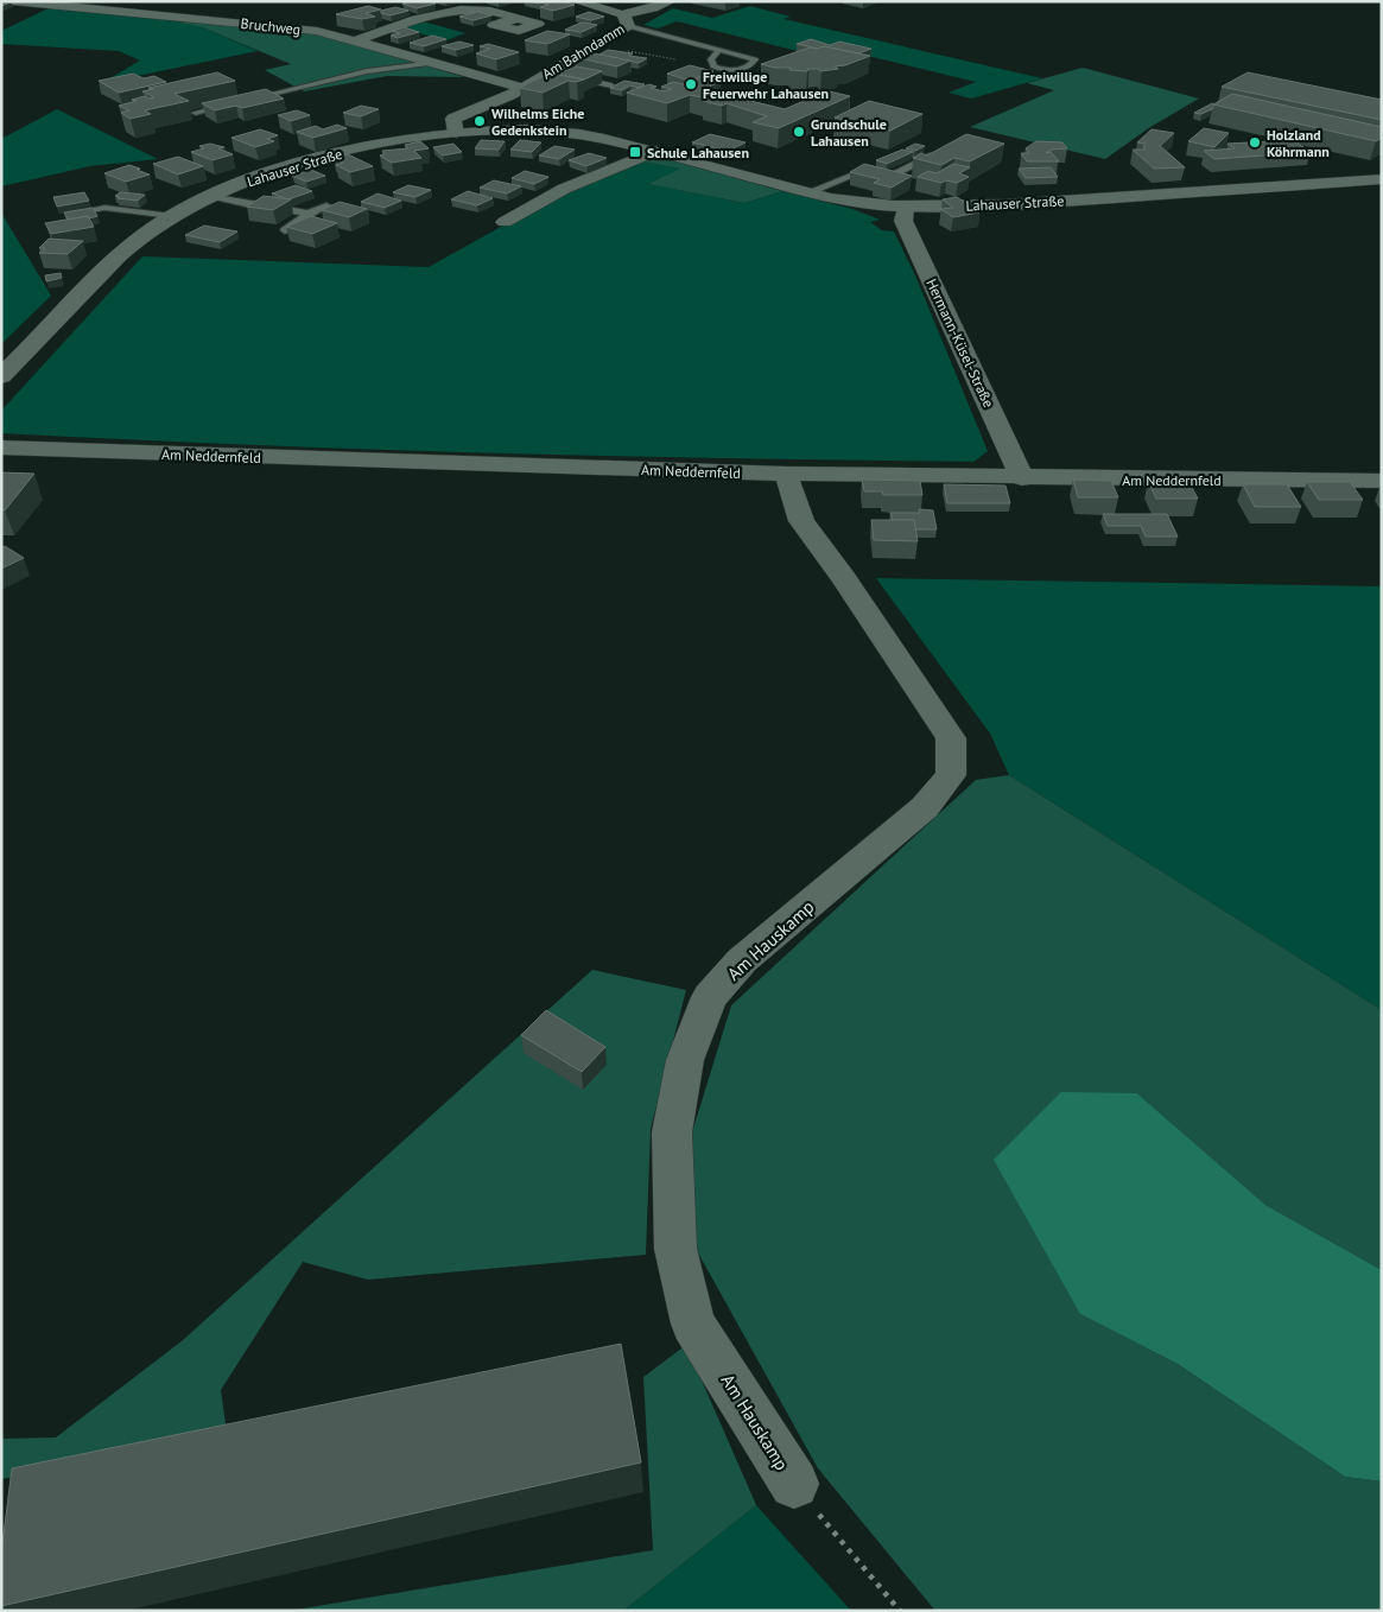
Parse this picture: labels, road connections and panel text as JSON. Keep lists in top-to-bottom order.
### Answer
{
  "streets": {
    "street": [
      "Bruchweg",
      "Am Bahndamm",
      "Lahauser Straße",
      "Hermann-Küsel-Straße",
      "Am Neddernfeld",
      "Am Hauskamp"
    ]
  },
  "crossings": [
    ["Bruchweg", "Am Bahndamm"],
    ["Am Bahndamm", "Lahauser Straße"],
    ["Lahauser Straße", "Hermann-Küsel-Straße"],
    ["Hermann-Küsel-Straße", "Am Neddernfeld"],
    ["Am Neddernfeld", "Am Hauskamp"]
  ],
  "places": {
    "other": [
      "Freiwillige Feuerwehr Lahausen",
      "Wilhelms Eiche Gedenkstein",
      "Grundschule Lahausen",
      "Holzland Köhrmann"
    ],
    "transit": ["Schule Lahausen"]
  }
}
